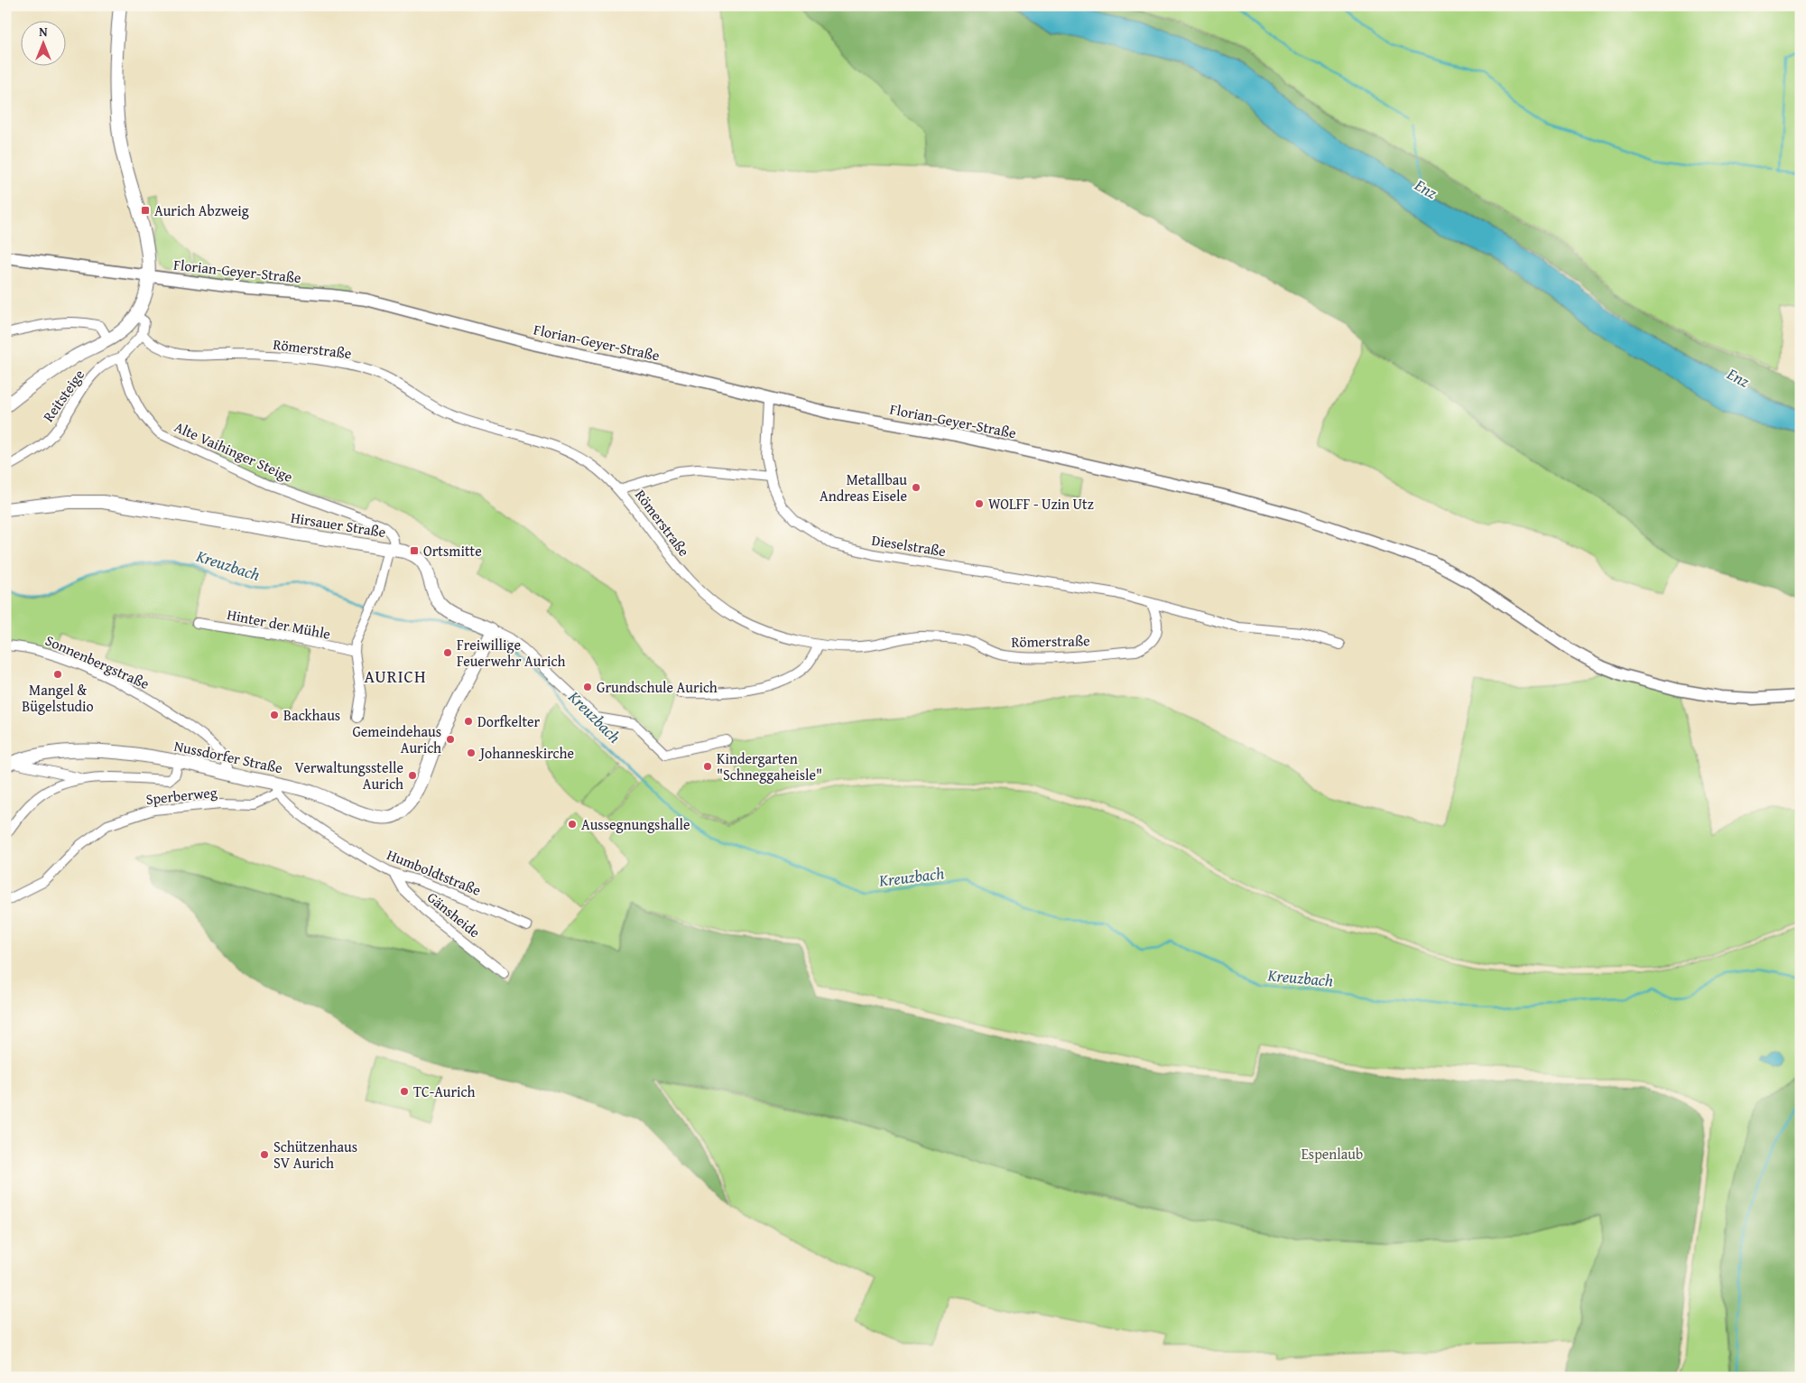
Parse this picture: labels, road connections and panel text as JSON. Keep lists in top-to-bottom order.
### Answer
{
  "streets": {
    "main road": ["Hirsauer Straße", "Nussdorfer Straße"],
    "street": [
      "Florian-Geyer-Straße",
      "Römerstraße",
      "Reitsteige",
      "Alte Vaihinger Steige",
      "Dieselstraße",
      "Hinter der Mühle",
      "Sonnenbergstraße",
      "Sperberweg",
      "Humboldtstraße",
      "Gänsheide"
    ]
  },
  "crossings": [
    ["Florian-Geyer-Straße", "Dieselstraße"],
    ["Römerstraße", "Dieselstraße"],
    ["Reitsteige", "Alte Vaihinger Steige"],
    ["Alte Vaihinger Steige", "Hirsauer Straße"],
    ["Hirsauer Straße", "Nussdorfer Straße"],
    ["Sonnenbergstraße", "Nussdorfer Straße"],
    ["Nussdorfer Straße", "Sperberweg"],
    ["Nussdorfer Straße", "Humboldtstraße"],
    ["Sperberweg", "Humboldtstraße"],
    ["Humboldtstraße", "Gänsheide"]
  ],
  "districts": ["AURICH"],
  "water": ["Enz", "Kreuzbach"],
  "parks": ["Espenlaub"],
  "places": {
    "transit": ["Aurich Abzweig", "Ortsmitte"],
    "other": [
      "Metallbau Andreas Eisele",
      "WOLFF - Uzin Utz",
      "Freiwillige Feuerwehr Aurich",
      "Mangel & Bügelstudio",
      "Grundschule Aurich",
      "Backhaus",
      "Dorfkelter",
      "Gemeindehaus Aurich",
      "Johanneskirche",
      "Kindergarten \"Schneggaheisle\"",
      "Verwaltungsstelle Aurich",
      "Aussegnungshalle",
      "TC-Aurich",
      "Schützenhaus SV Aurich"
    ]
  },
  "north": "top"
}
